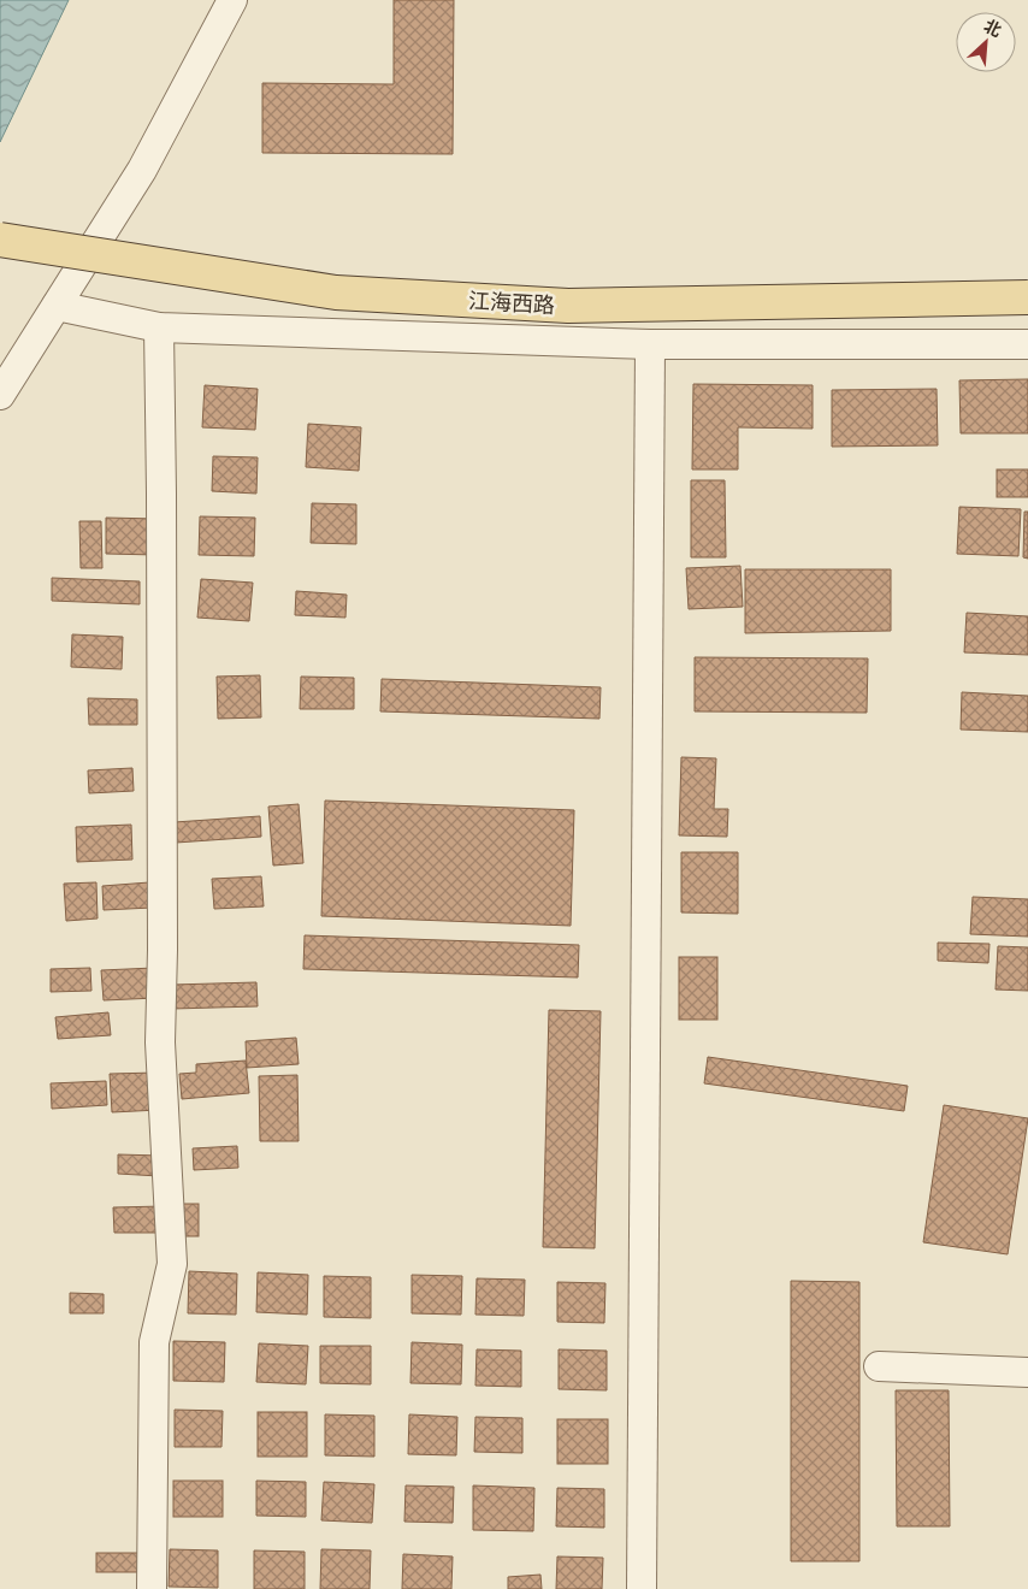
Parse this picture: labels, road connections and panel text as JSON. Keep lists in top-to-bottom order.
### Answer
{
  "streets": {
    "main road": ["江海西路"]
  },
  "north": "top right"
}
